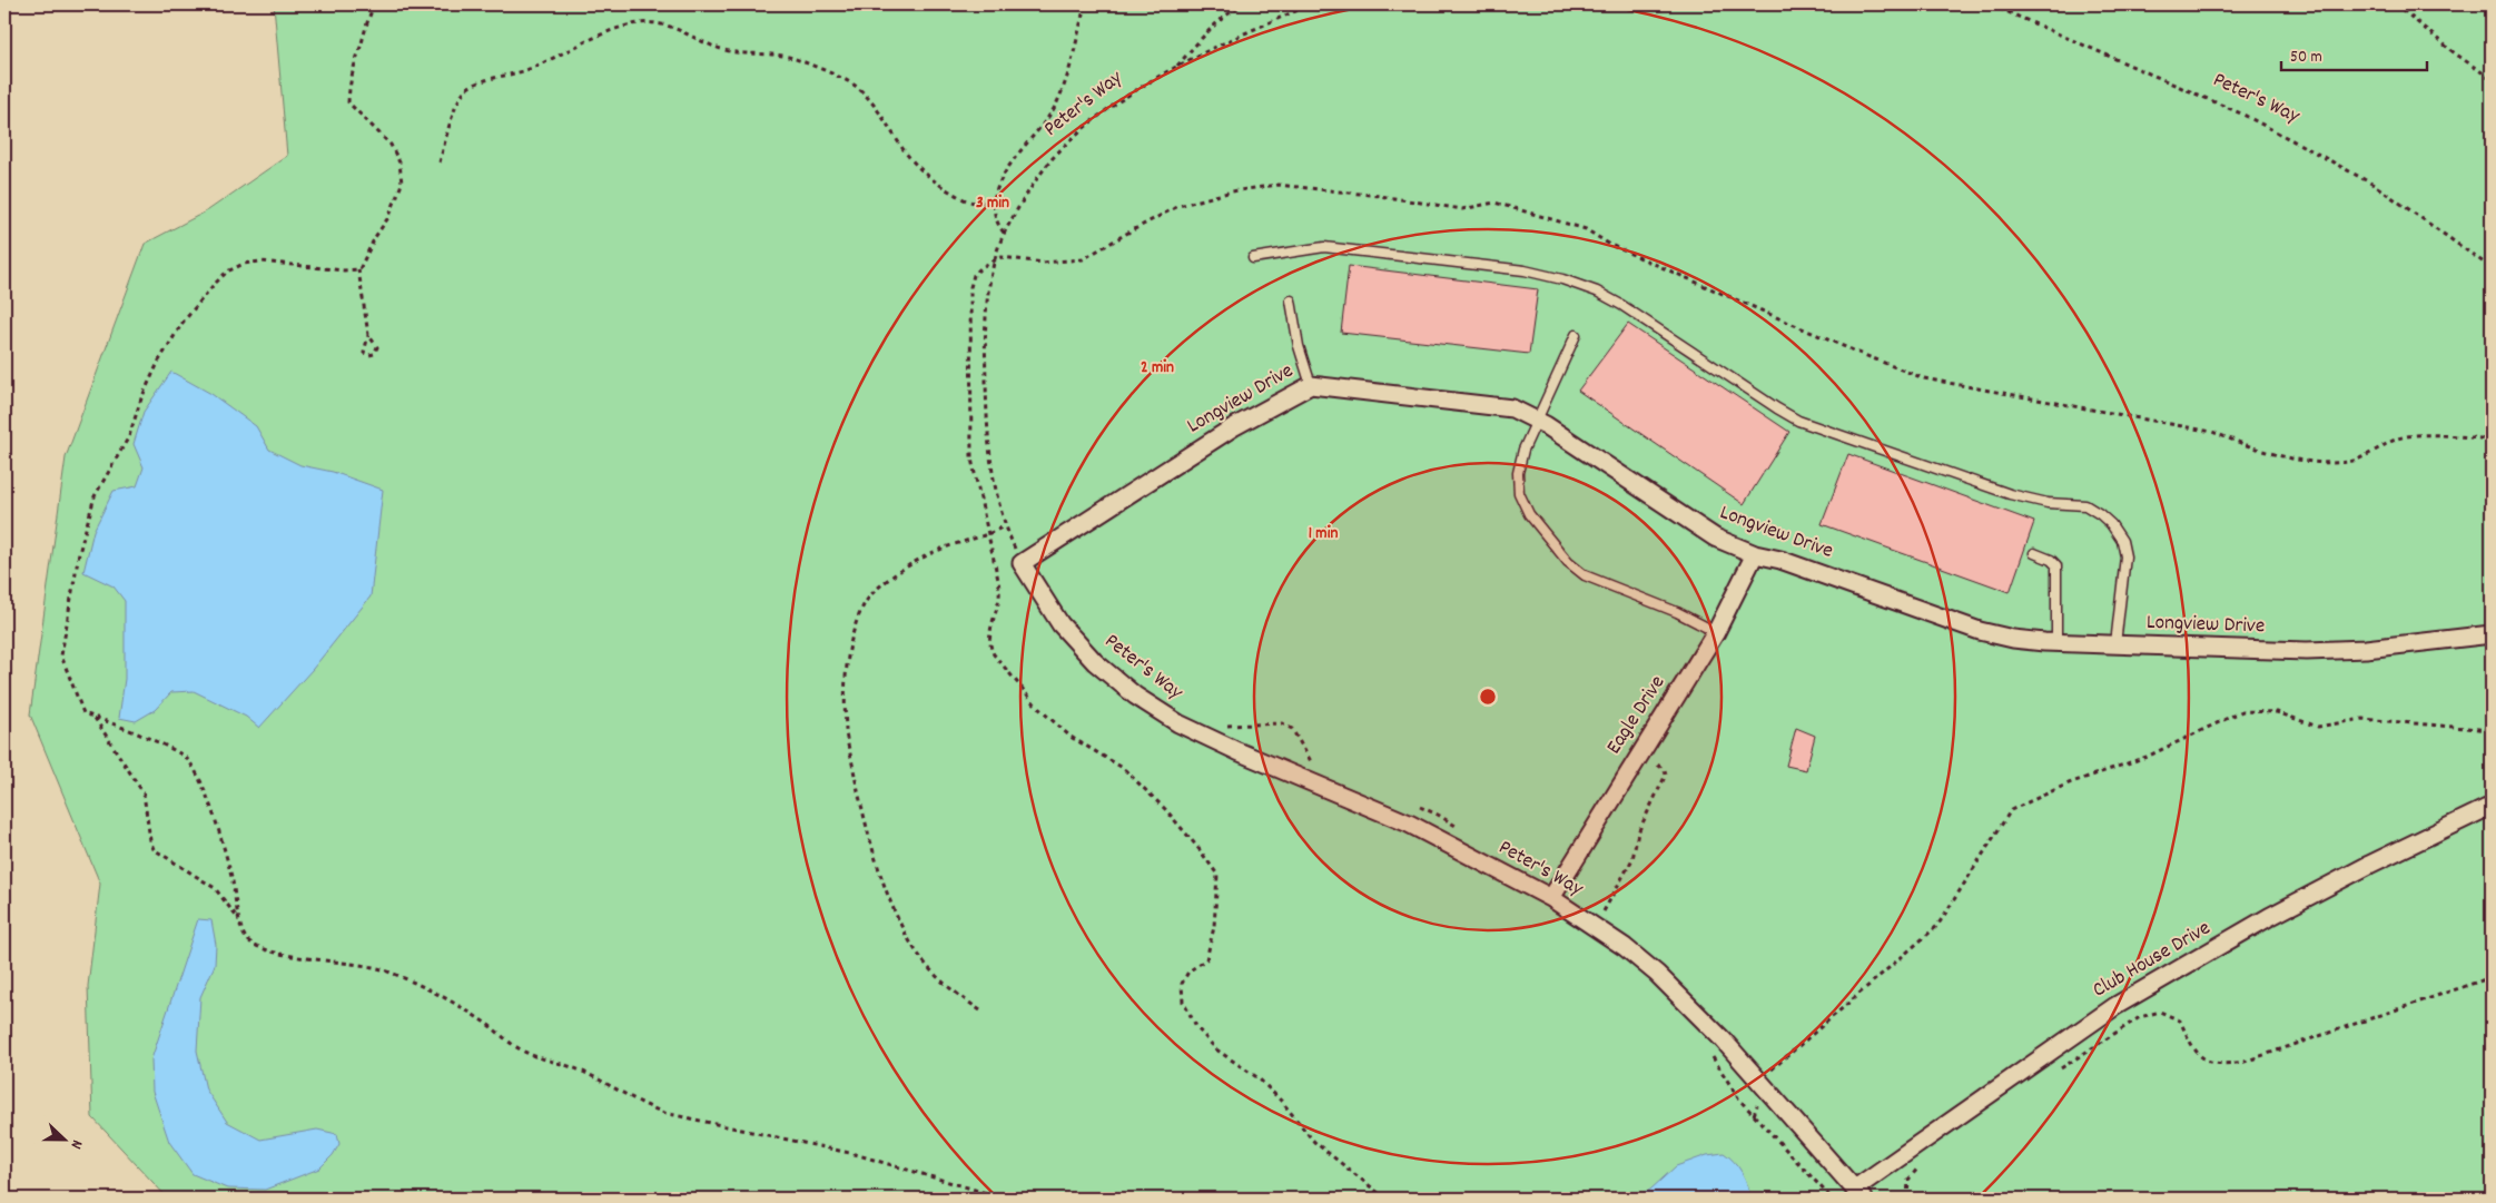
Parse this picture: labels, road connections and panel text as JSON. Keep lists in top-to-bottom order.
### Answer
{
  "streets": {
    "street": [
      "Peter's Way",
      "Longview Drive",
      "Eagle Drive",
      "Club House Drive"
    ]
  },
  "crossings": [
    ["Peter's Way", "Longview Drive"],
    ["Peter's Way", "Eagle Drive"],
    ["Peter's Way", "Club House Drive"],
    ["Longview Drive", "Eagle Drive"]
  ],
  "scale_bar": "50 m",
  "north": "right",
  "rings": ["3 min", "2 min", "1 min"]
}
